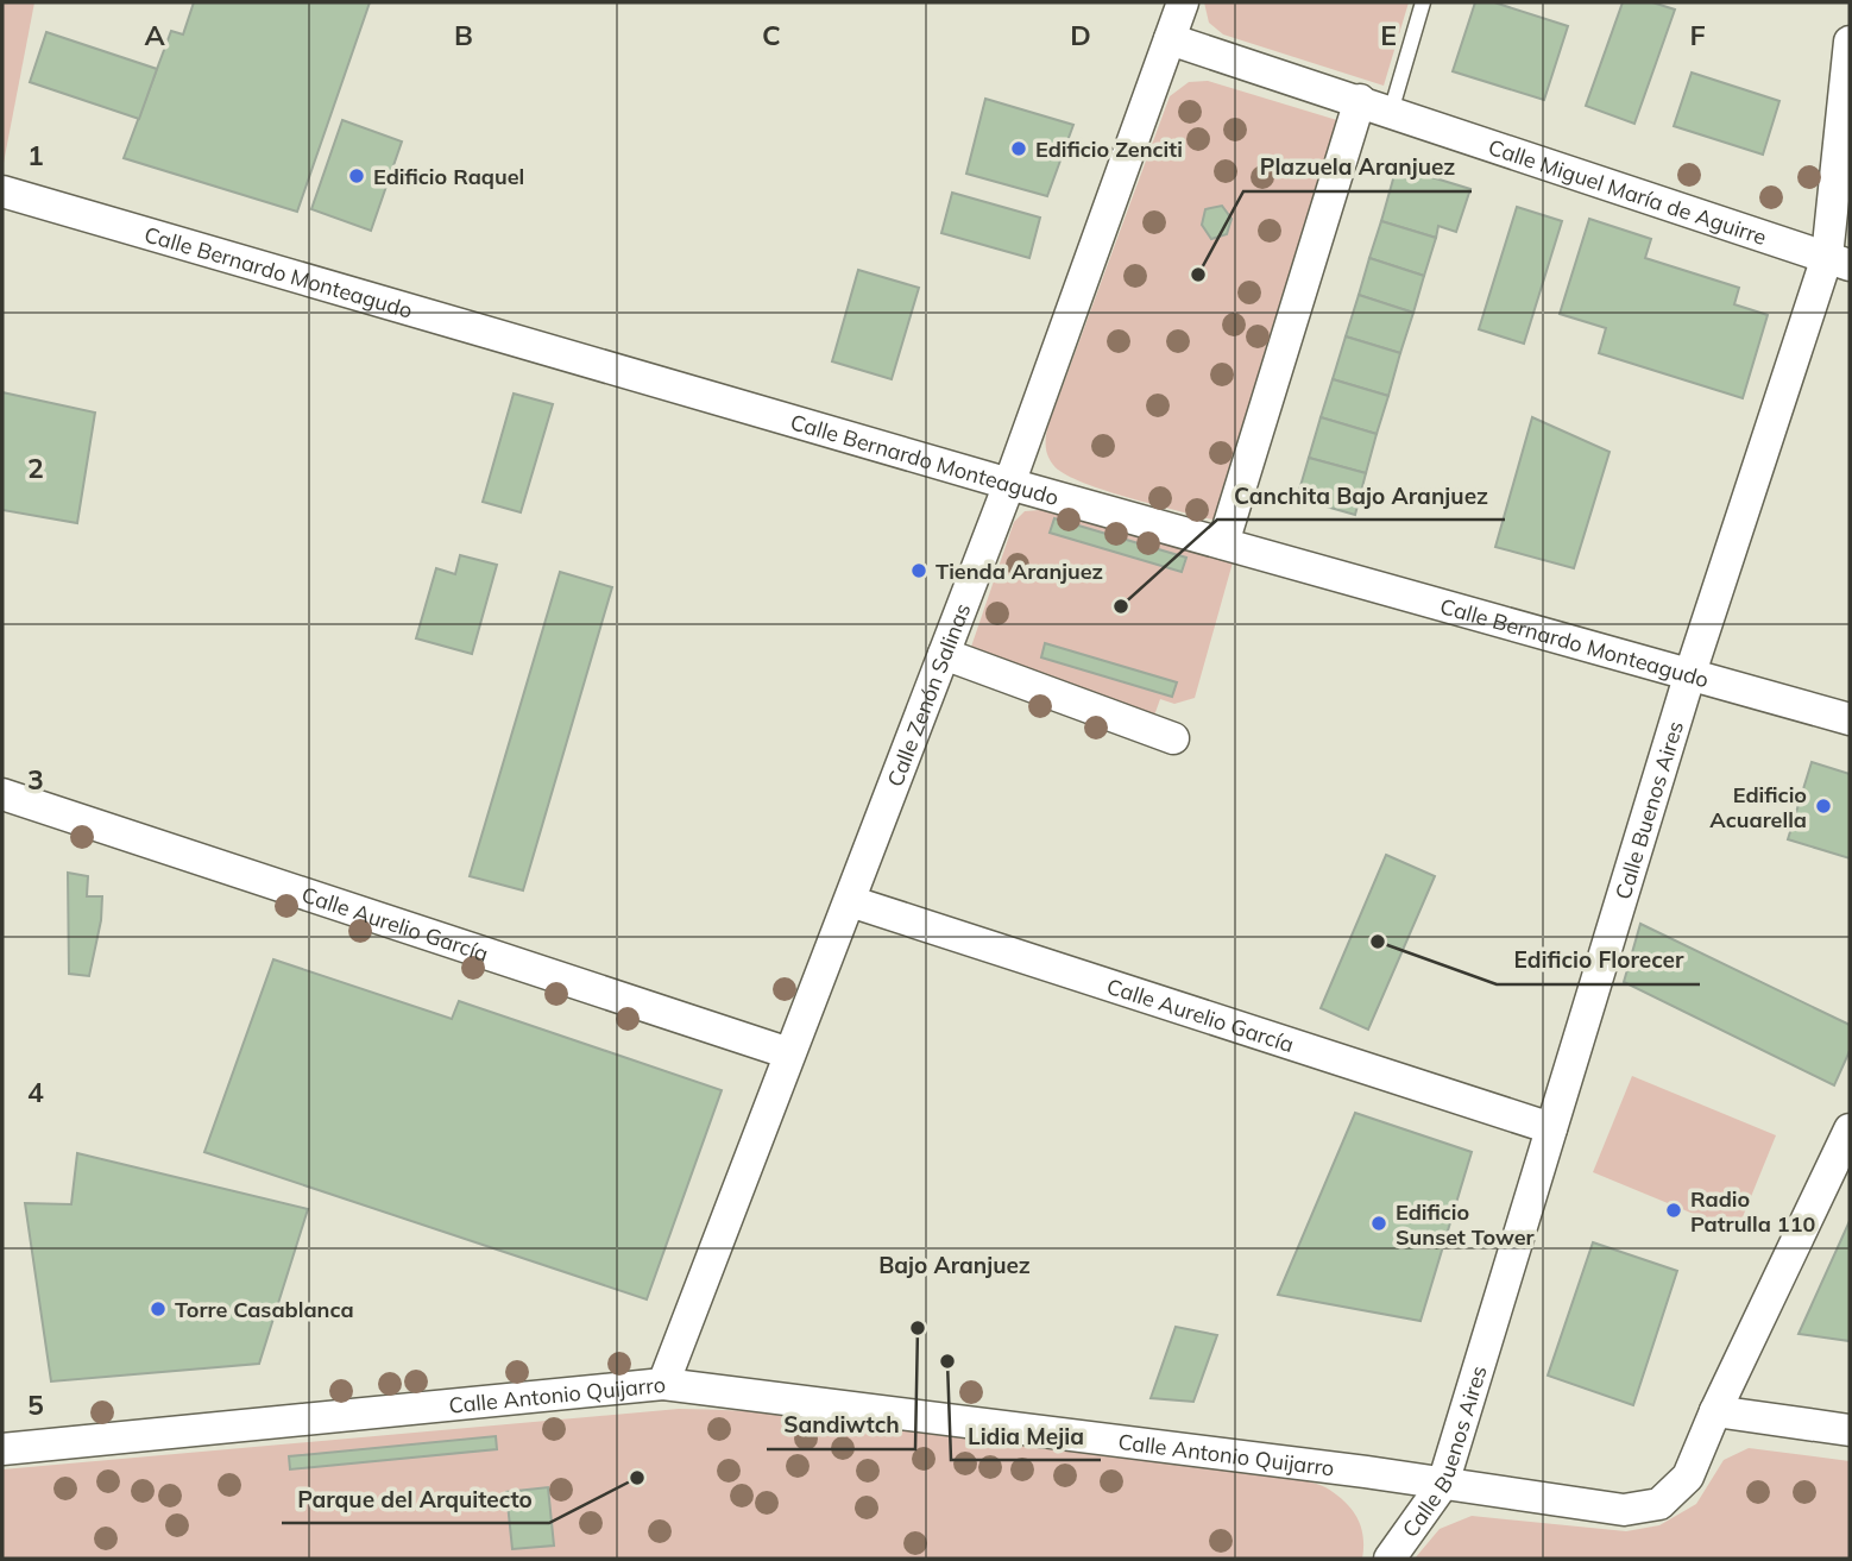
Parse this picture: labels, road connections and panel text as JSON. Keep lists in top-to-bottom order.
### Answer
{
  "streets": {
    "street": [
      "Calle Miguel María de Aguirre",
      "Calle Bernardo Monteagudo",
      "Calle Zenón Salinas",
      "Calle Buenos Aires",
      "Calle Aurelio García",
      "Calle Antonio Quijarro"
    ]
  },
  "crossings": [
    ["Calle Miguel María de Aguirre", "Calle Zenón Salinas"],
    ["Calle Miguel María de Aguirre", "Calle Buenos Aires"],
    ["Calle Bernardo Monteagudo", "Calle Zenón Salinas"],
    ["Calle Bernardo Monteagudo", "Calle Buenos Aires"],
    ["Calle Zenón Salinas", "Calle Aurelio García"],
    ["Calle Zenón Salinas", "Calle Antonio Quijarro"],
    ["Calle Buenos Aires", "Calle Aurelio García"],
    ["Calle Buenos Aires", "Calle Antonio Quijarro"]
  ],
  "districts": ["Bajo Aranjuez"],
  "places": [
    "Edificio Zenciti",
    "Edificio Raquel",
    "Plazuela Aranjuez",
    "Tienda Aranjuez",
    "Canchita Bajo Aranjuez",
    "Edificio Acuarella",
    "Edificio Florecer",
    "Radio Patrulla 110",
    "Edificio Sunset Tower",
    "Torre Casablanca",
    "Sandiwtch",
    "Lidia Mejia",
    "Parque del Arquitecto"
  ],
  "grid": {
    "columns": [
      "A",
      "B",
      "C",
      "D",
      "E",
      "F"
    ],
    "rows": [
      "1",
      "2",
      "3",
      "4",
      "5"
    ]
  }
}
